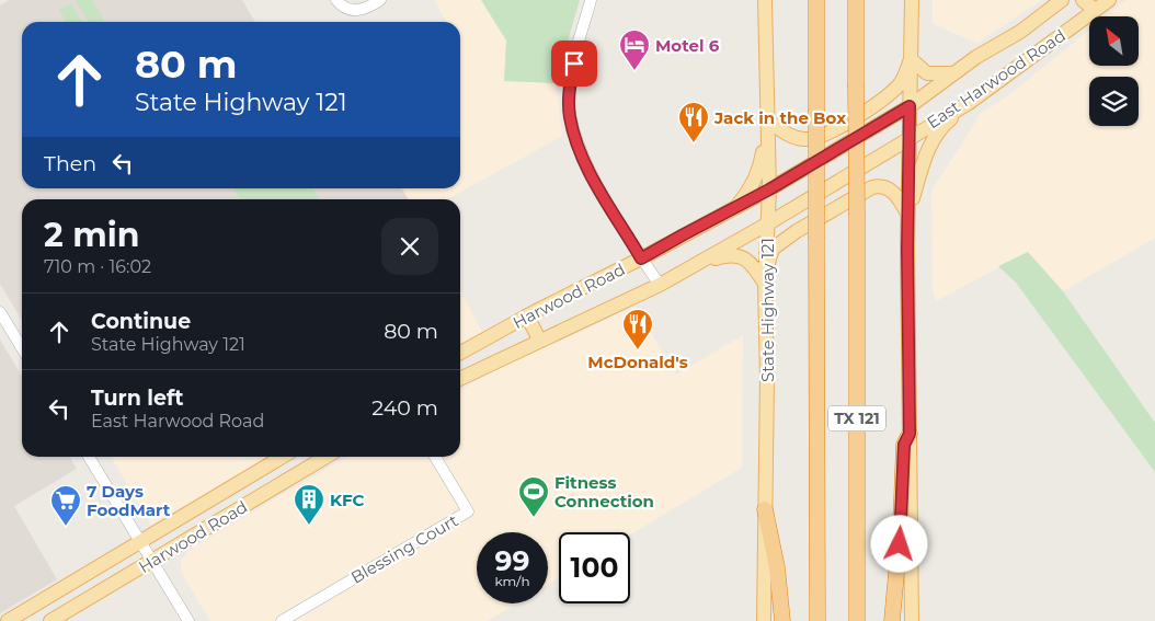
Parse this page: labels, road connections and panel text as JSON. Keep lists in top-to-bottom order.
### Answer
{
  "streets": {
    "highway": ["TX 121"],
    "main road": ["East Harwood Road", "Harwood Road", "State Highway 121"],
    "street": ["Blessing Court"]
  },
  "crossings": [
    ["East Harwood Road", "Harwood Road"],
    ["East Harwood Road", "State Highway 121"],
    ["Harwood Road", "State Highway 121"]
  ],
  "places": {
    "hotel": ["Motel 6"],
    "restaurant": ["Jack in the Box", "McDonald's"],
    "sports": ["Fitness Connection"],
    "building": ["KFC"],
    "supermarket": ["7 Days FoodMart"]
  },
  "north": "top left",
  "page": {
    "turn": ["80 m", "State Highway 121"],
    "then": "Then",
    "heading": ["2 min", "710 m · 16:02"],
    "list": [
      {
        "name": "Continue",
        "note": "State Highway 121",
        "value": "80 m"
      },
      {
        "name": "Turn left",
        "note": "East Harwood Road",
        "value": "240 m"
      }
    ],
    "speed": "99 km/h",
    "limit": "100"
  }
}
